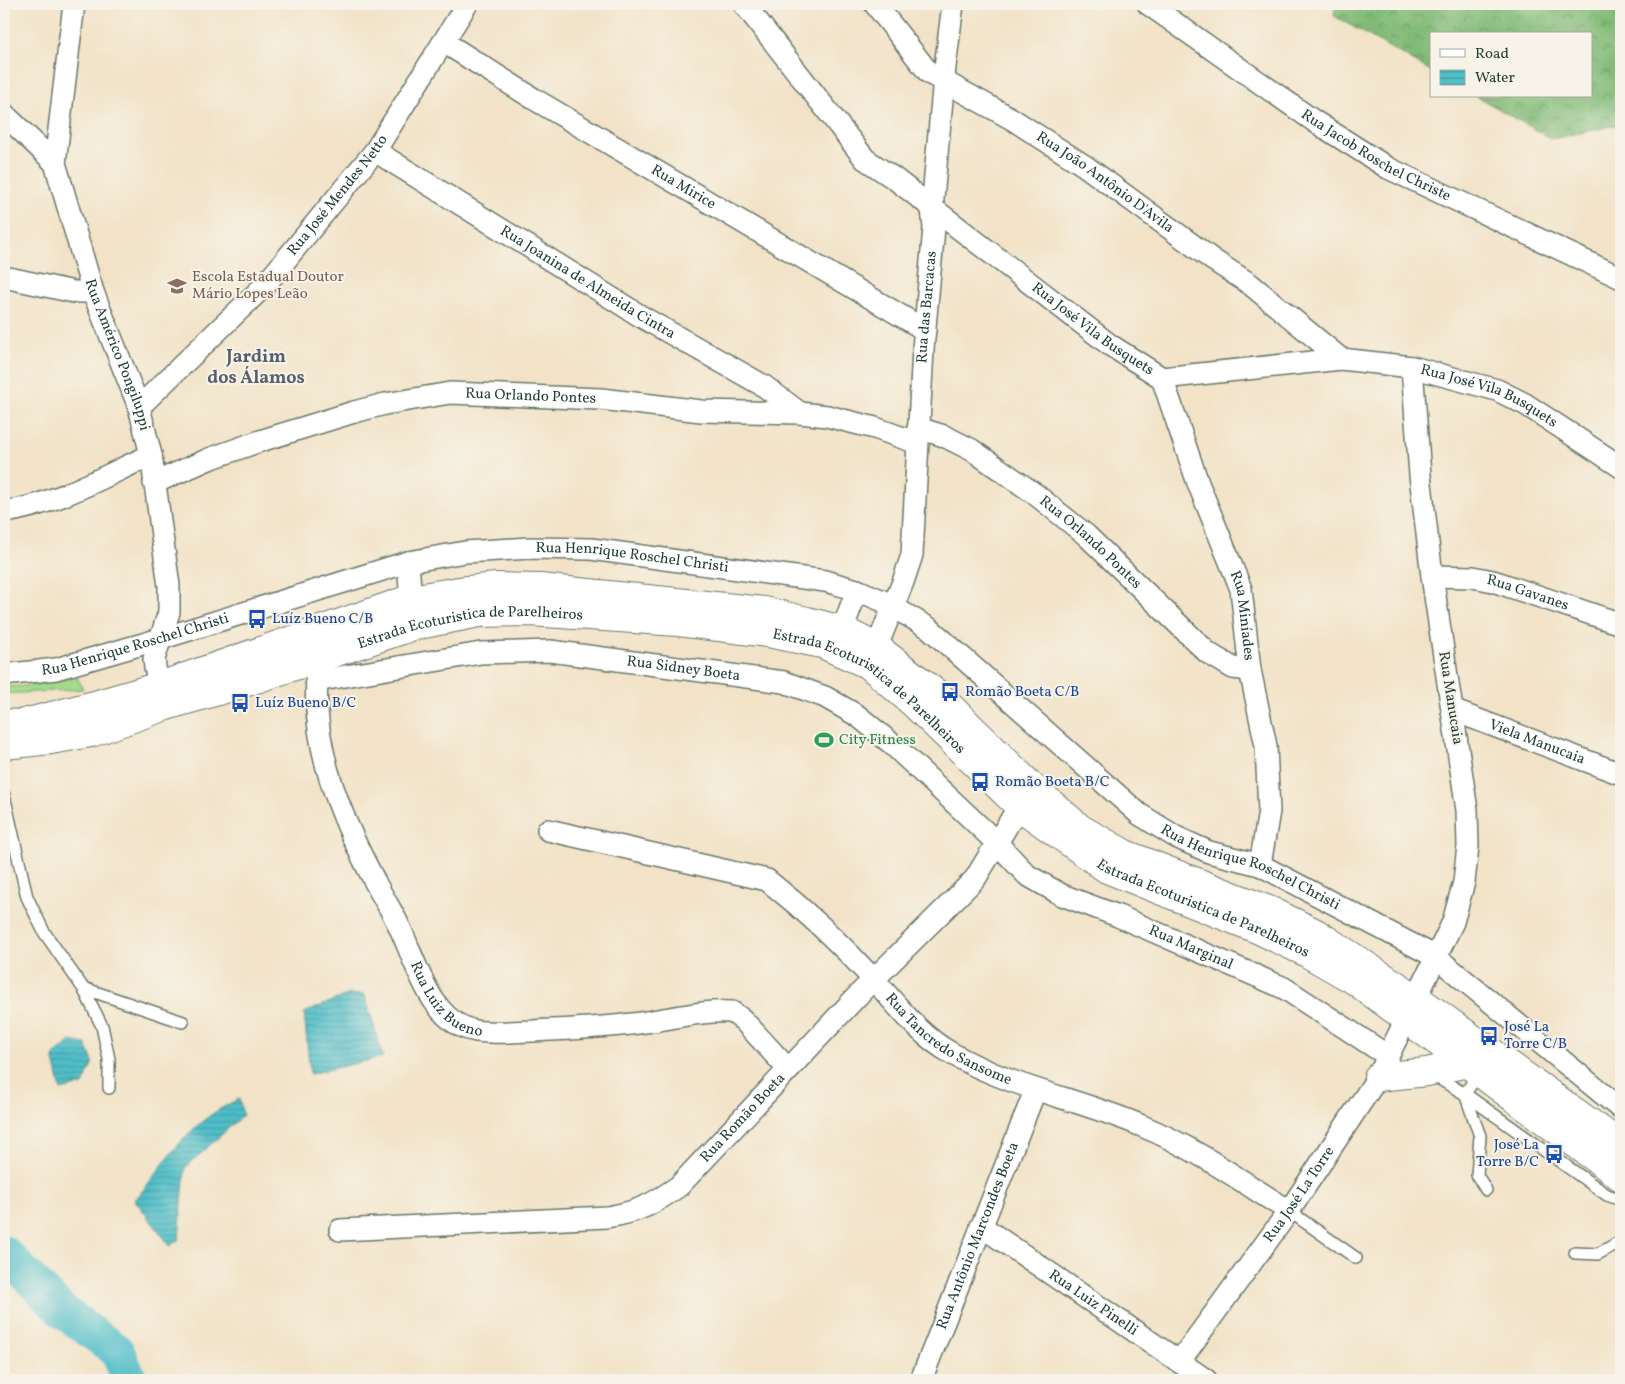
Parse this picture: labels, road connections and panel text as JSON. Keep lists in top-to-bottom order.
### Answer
{
  "streets": {
    "main road": ["Estrada Ecoturistica de Parelheiros"],
    "street": [
      "Rua Jacob Roschel Christe",
      "Rua João Antônio D'Avila",
      "Rua Mirice",
      "Rua José Mendes Netto",
      "Rua Joanina de Almeida Cintra",
      "Rua das Barcacas",
      "Rua José Vila Busquets",
      "Rua Américo Pongiluppi",
      "Rua Orlando Pontes",
      "Rua Henrique Roschel Christi",
      "Rua Gavanes",
      "Rua Miníades",
      "Rua Sidney Boeta",
      "Rua Manucaia",
      "Viela Manucaia",
      "Rua Marginal",
      "Rua Luiz Bueno",
      "Rua Tancredo Sansome",
      "Rua Romão Boeta",
      "Rua José La Torre",
      "Rua Antônio Marcondes Boeta",
      "Rua Luiz Pinelli"
    ]
  },
  "crossings": [
    ["Rua João Antônio D'Avila", "Rua das Barcacas"],
    ["Rua João Antônio D'Avila", "Rua José Vila Busquets"],
    ["Rua Mirice", "Rua José Mendes Netto"],
    ["Rua Mirice", "Rua das Barcacas"],
    ["Rua José Mendes Netto", "Rua Joanina de Almeida Cintra"],
    ["Rua José Mendes Netto", "Rua Américo Pongiluppi"],
    ["Rua Joanina de Almeida Cintra", "Rua Orlando Pontes"],
    ["Rua das Barcacas", "Rua José Vila Busquets"],
    ["Rua das Barcacas", "Rua Orlando Pontes"],
    ["Rua das Barcacas", "Rua Henrique Roschel Christi"],
    ["Rua José Vila Busquets", "Rua Miníades"],
    ["Rua José Vila Busquets", "Rua Manucaia"],
    ["Rua Américo Pongiluppi", "Rua Orlando Pontes"],
    ["Rua Américo Pongiluppi", "Rua Henrique Roschel Christi"],
    ["Rua Américo Pongiluppi", "Estrada Ecoturistica de Parelheiros"],
    ["Rua Orlando Pontes", "Rua Miníades"],
    ["Rua Henrique Roschel Christi", "Rua Miníades"],
    ["Rua Henrique Roschel Christi", "Rua Manucaia"],
    ["Rua Gavanes", "Rua Manucaia"],
    ["Estrada Ecoturistica de Parelheiros", "Rua Sidney Boeta"],
    ["Estrada Ecoturistica de Parelheiros", "Rua Manucaia"],
    ["Estrada Ecoturistica de Parelheiros", "Rua Luiz Bueno"],
    ["Estrada Ecoturistica de Parelheiros", "Rua Romão Boeta"],
    ["Estrada Ecoturistica de Parelheiros", "Rua José La Torre"],
    ["Rua Sidney Boeta", "Rua Marginal"],
    ["Rua Sidney Boeta", "Rua Luiz Bueno"],
    ["Rua Sidney Boeta", "Rua Romão Boeta"],
    ["Rua Manucaia", "Viela Manucaia"],
    ["Rua Manucaia", "Rua José La Torre"],
    ["Rua Marginal", "Rua Romão Boeta"],
    ["Rua Marginal", "Rua José La Torre"],
    ["Rua Luiz Bueno", "Rua Romão Boeta"],
    ["Rua Tancredo Sansome", "Rua Romão Boeta"],
    ["Rua Tancredo Sansome", "Rua José La Torre"],
    ["Rua Tancredo Sansome", "Rua Antônio Marcondes Boeta"],
    ["Rua José La Torre", "Rua Luiz Pinelli"],
    ["Rua Antônio Marcondes Boeta", "Rua Luiz Pinelli"]
  ],
  "districts": ["Jardim dos Álamos"],
  "places": {
    "school or university": ["Escola Estadual Doutor Mário Lopes Leão"],
    "bus stop": [
      "Luíz Bueno C/B",
      "Romão Boeta C/B",
      "Luíz Bueno B/C",
      "Romão Boeta B/C",
      "José La Torre C/B",
      "José La Torre B/C"
    ],
    "sports": ["City Fitness"]
  },
  "legend": ["Road", "Water"]
}
